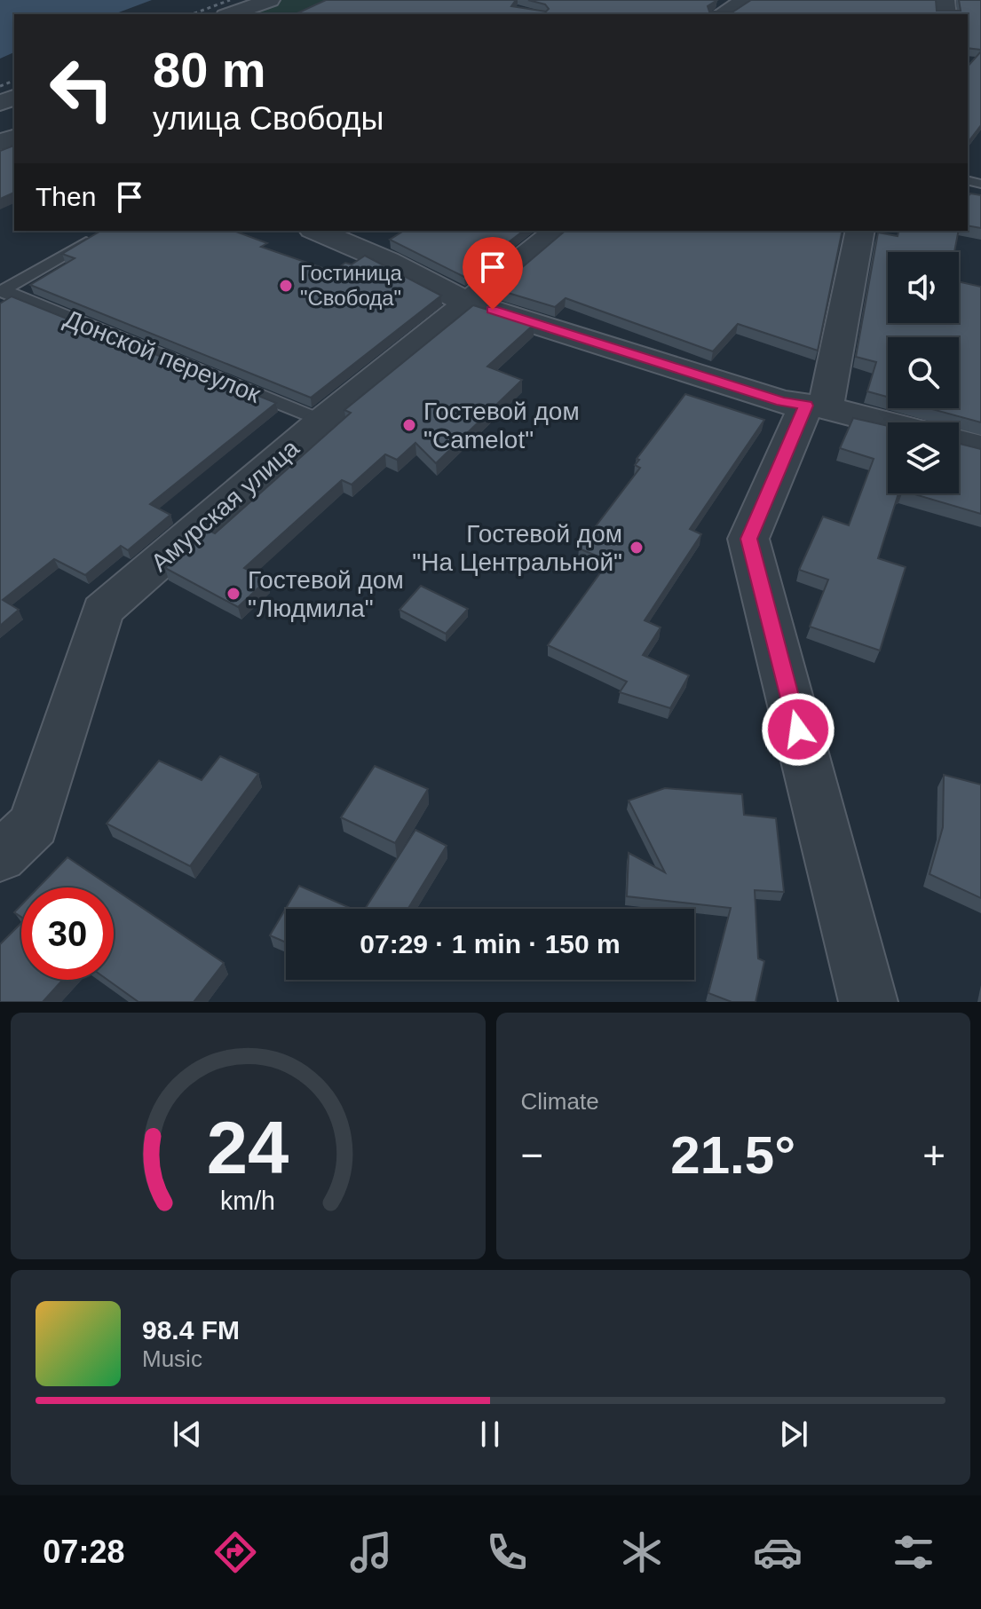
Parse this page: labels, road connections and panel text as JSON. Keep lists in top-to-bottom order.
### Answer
{
  "streets": {
    "street": ["Амурская улица"],
    "lane": ["Донской переулок"]
  },
  "crossings": [
    ["Донской переулок", "Амурская улица"]
  ],
  "places": [
    "Гостиница \"Свобода\"",
    "Гостевой дом \"Camelot\"",
    "Гостевой дом \"На Центральной\"",
    "Гостевой дом \"Людмила\""
  ],
  "page": {
    "turn": ["80 m", "улица Свободы"],
    "then": "Then",
    "limit": "30",
    "trip": "07:29 · 1 min · 150 m",
    "tile": "Climate",
    "heat": ["−", "21.5°", "+"],
    "song": ["98.4 FM", "Music"],
    "tabs": "07:28",
    "gauge": ["24", "km/h"]
  }
}
